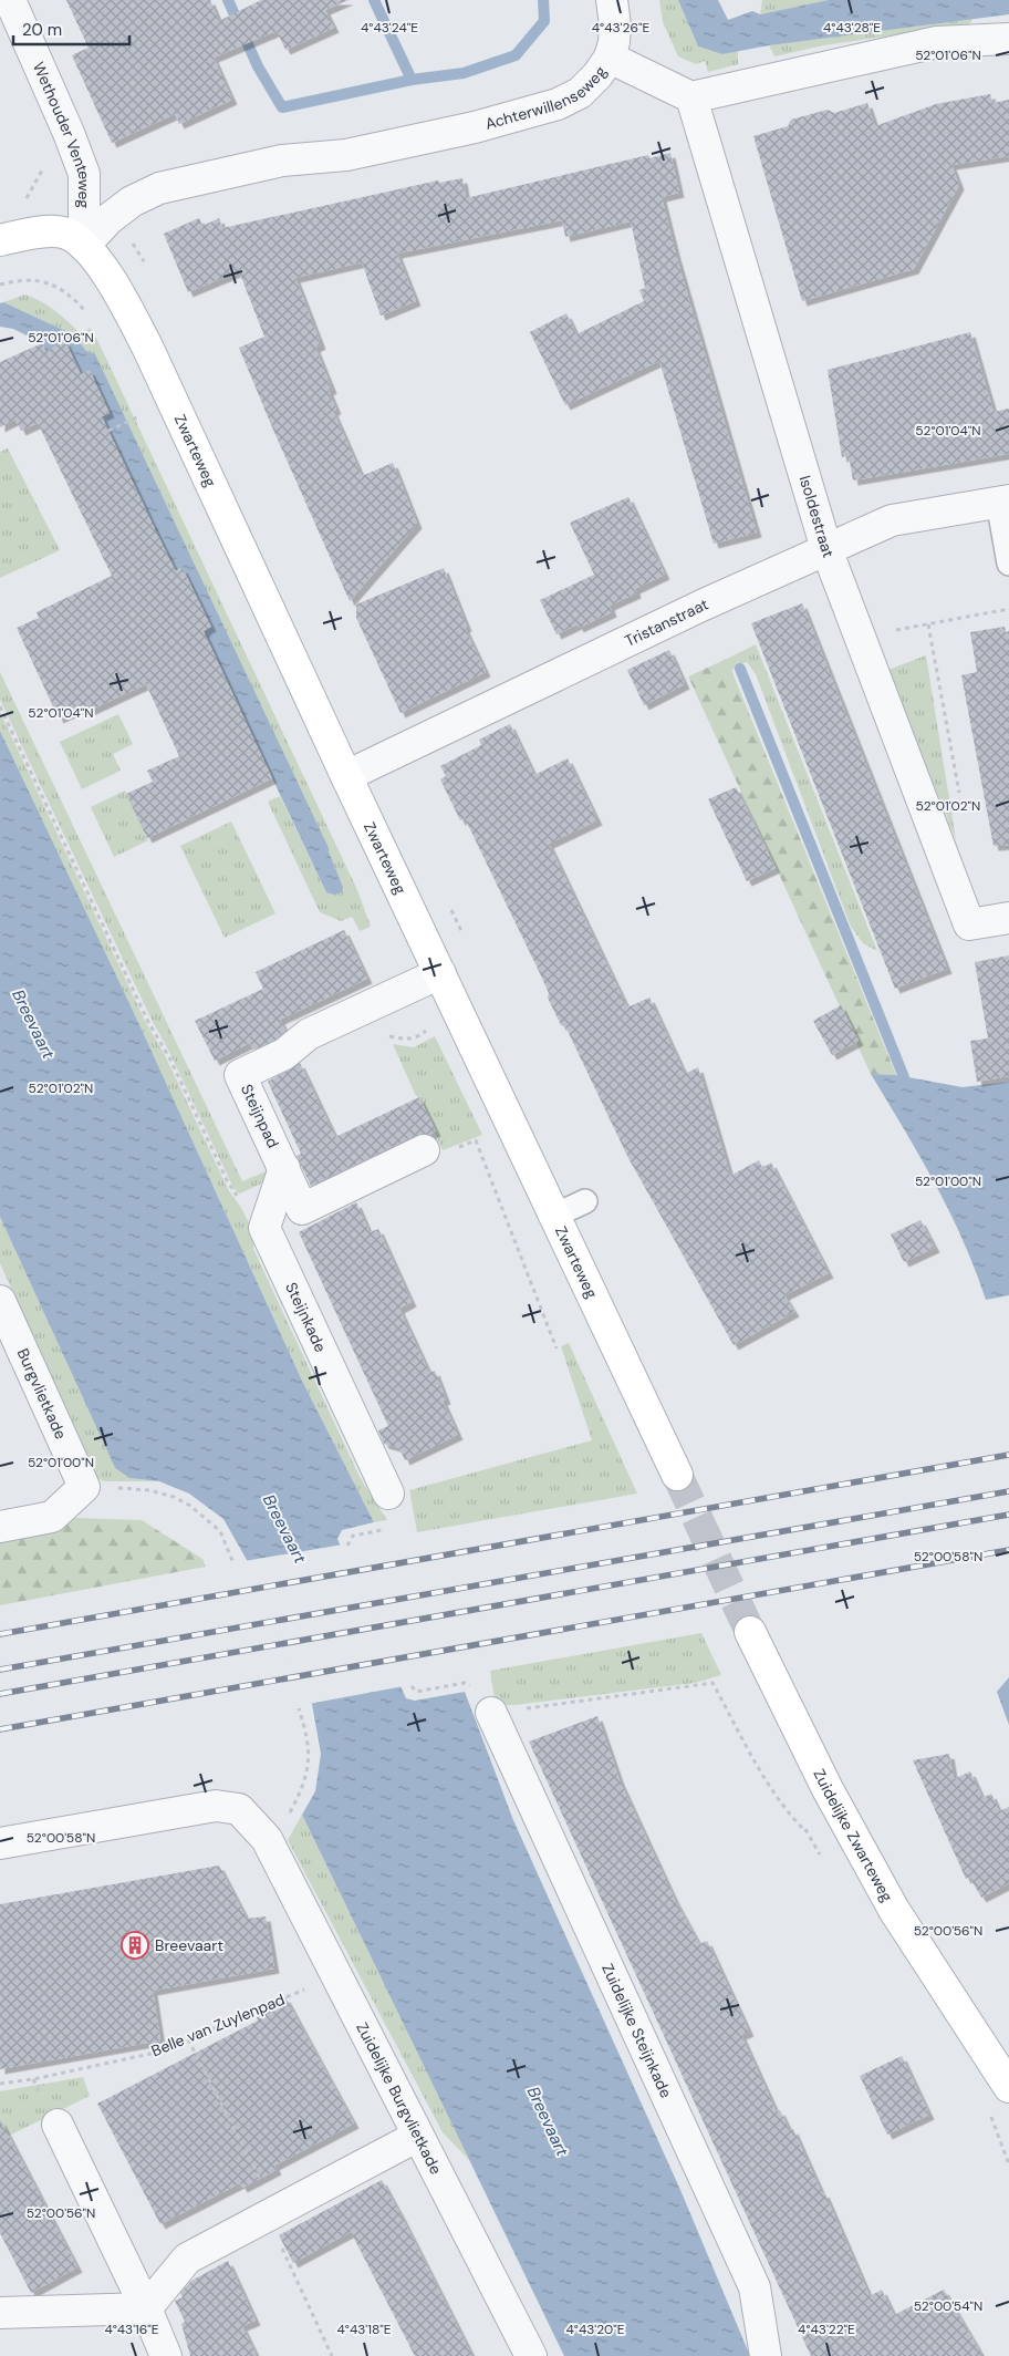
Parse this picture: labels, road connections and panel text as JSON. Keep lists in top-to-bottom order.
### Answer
{
  "streets": {
    "main road": ["Zwarteweg", "Zuidelijke Zwarteweg"],
    "street": [
      "Achterwillenseweg",
      "Wethouder Venteweg",
      "Isoldestraat",
      "Tristanstraat",
      "Steijnpad",
      "Steijnkade",
      "Burgvlietkade",
      "Zuidelijke Steijnkade",
      "Zuidelijke Burgvlietkade"
    ],
    "path": ["Belle van Zuylenpad"]
  },
  "crossings": [
    ["Achterwillenseweg", "Wethouder Venteweg"],
    ["Achterwillenseweg", "Zwarteweg"],
    ["Achterwillenseweg", "Isoldestraat"],
    ["Wethouder Venteweg", "Zwarteweg"],
    ["Zwarteweg", "Tristanstraat"],
    ["Zwarteweg", "Steijnpad"],
    ["Isoldestraat", "Tristanstraat"],
    ["Belle van Zuylenpad", "Zuidelijke Burgvlietkade"]
  ],
  "water": ["Breevaart"],
  "places": {
    "building": ["Breevaart"]
  },
  "scale_bar": "20 m",
  "coordinates": [
    "4°43'24\"E",
    "4°43'26\"E",
    "4°43'28\"E",
    "52°01'06\"N",
    "52°01'04\"N",
    "52°01'02\"N",
    "52°01'00\"N",
    "52°00'58\"N",
    "52°00'56\"N",
    "52°00'54\"N",
    "4°43'16\"E",
    "4°43'18\"E",
    "4°43'20\"E",
    "4°43'22\"E"
  ]
}
